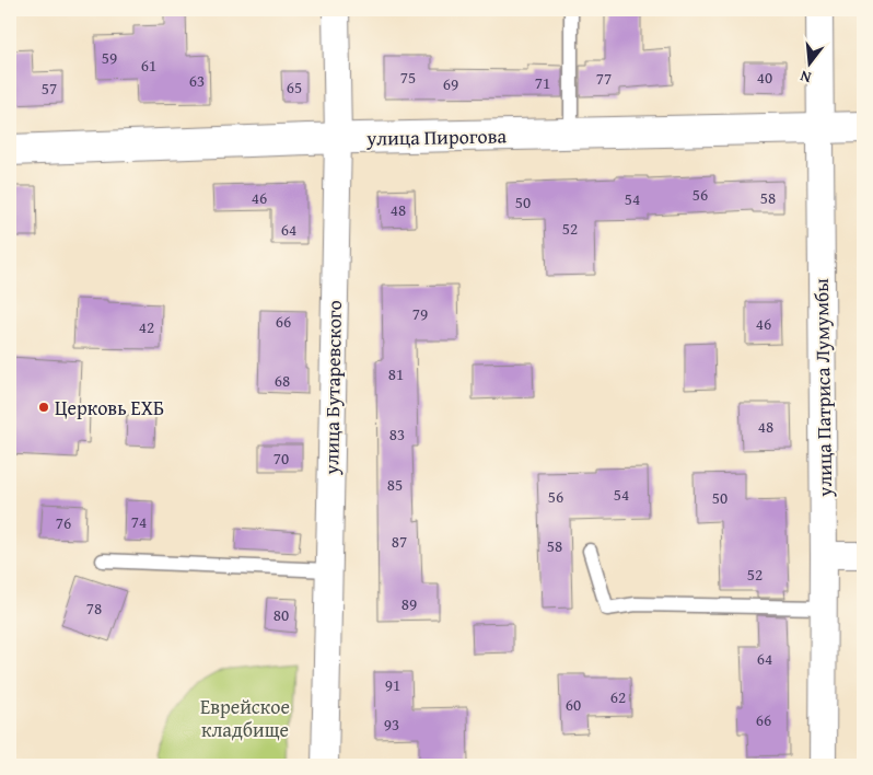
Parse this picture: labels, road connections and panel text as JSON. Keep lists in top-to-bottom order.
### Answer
{
  "streets": {
    "street": ["улица Пирогова", "улица Бутаревского", "улица Патриса Лумумбы"]
  },
  "crossings": [
    ["улица Пирогова", "улица Бутаревского"],
    ["улица Пирогова", "улица Патриса Лумумбы"]
  ],
  "parks": ["Еврейское кладбище"],
  "places": ["Церковь ЕХБ"],
  "house_numbers": [
    "59",
    "61",
    "75",
    "40",
    "77",
    "63",
    "71",
    "69",
    "65",
    "57",
    "56",
    "46",
    "58",
    "54",
    "50",
    "48",
    "52",
    "64",
    "79",
    "66",
    "46",
    "42",
    "81",
    "68",
    "48",
    "83",
    "70",
    "85",
    "54",
    "56",
    "50",
    "74",
    "76",
    "87",
    "58",
    "52",
    "89",
    "78",
    "80",
    "64",
    "91",
    "62",
    "60",
    "66",
    "93"
  ],
  "north": "bottom"
}
